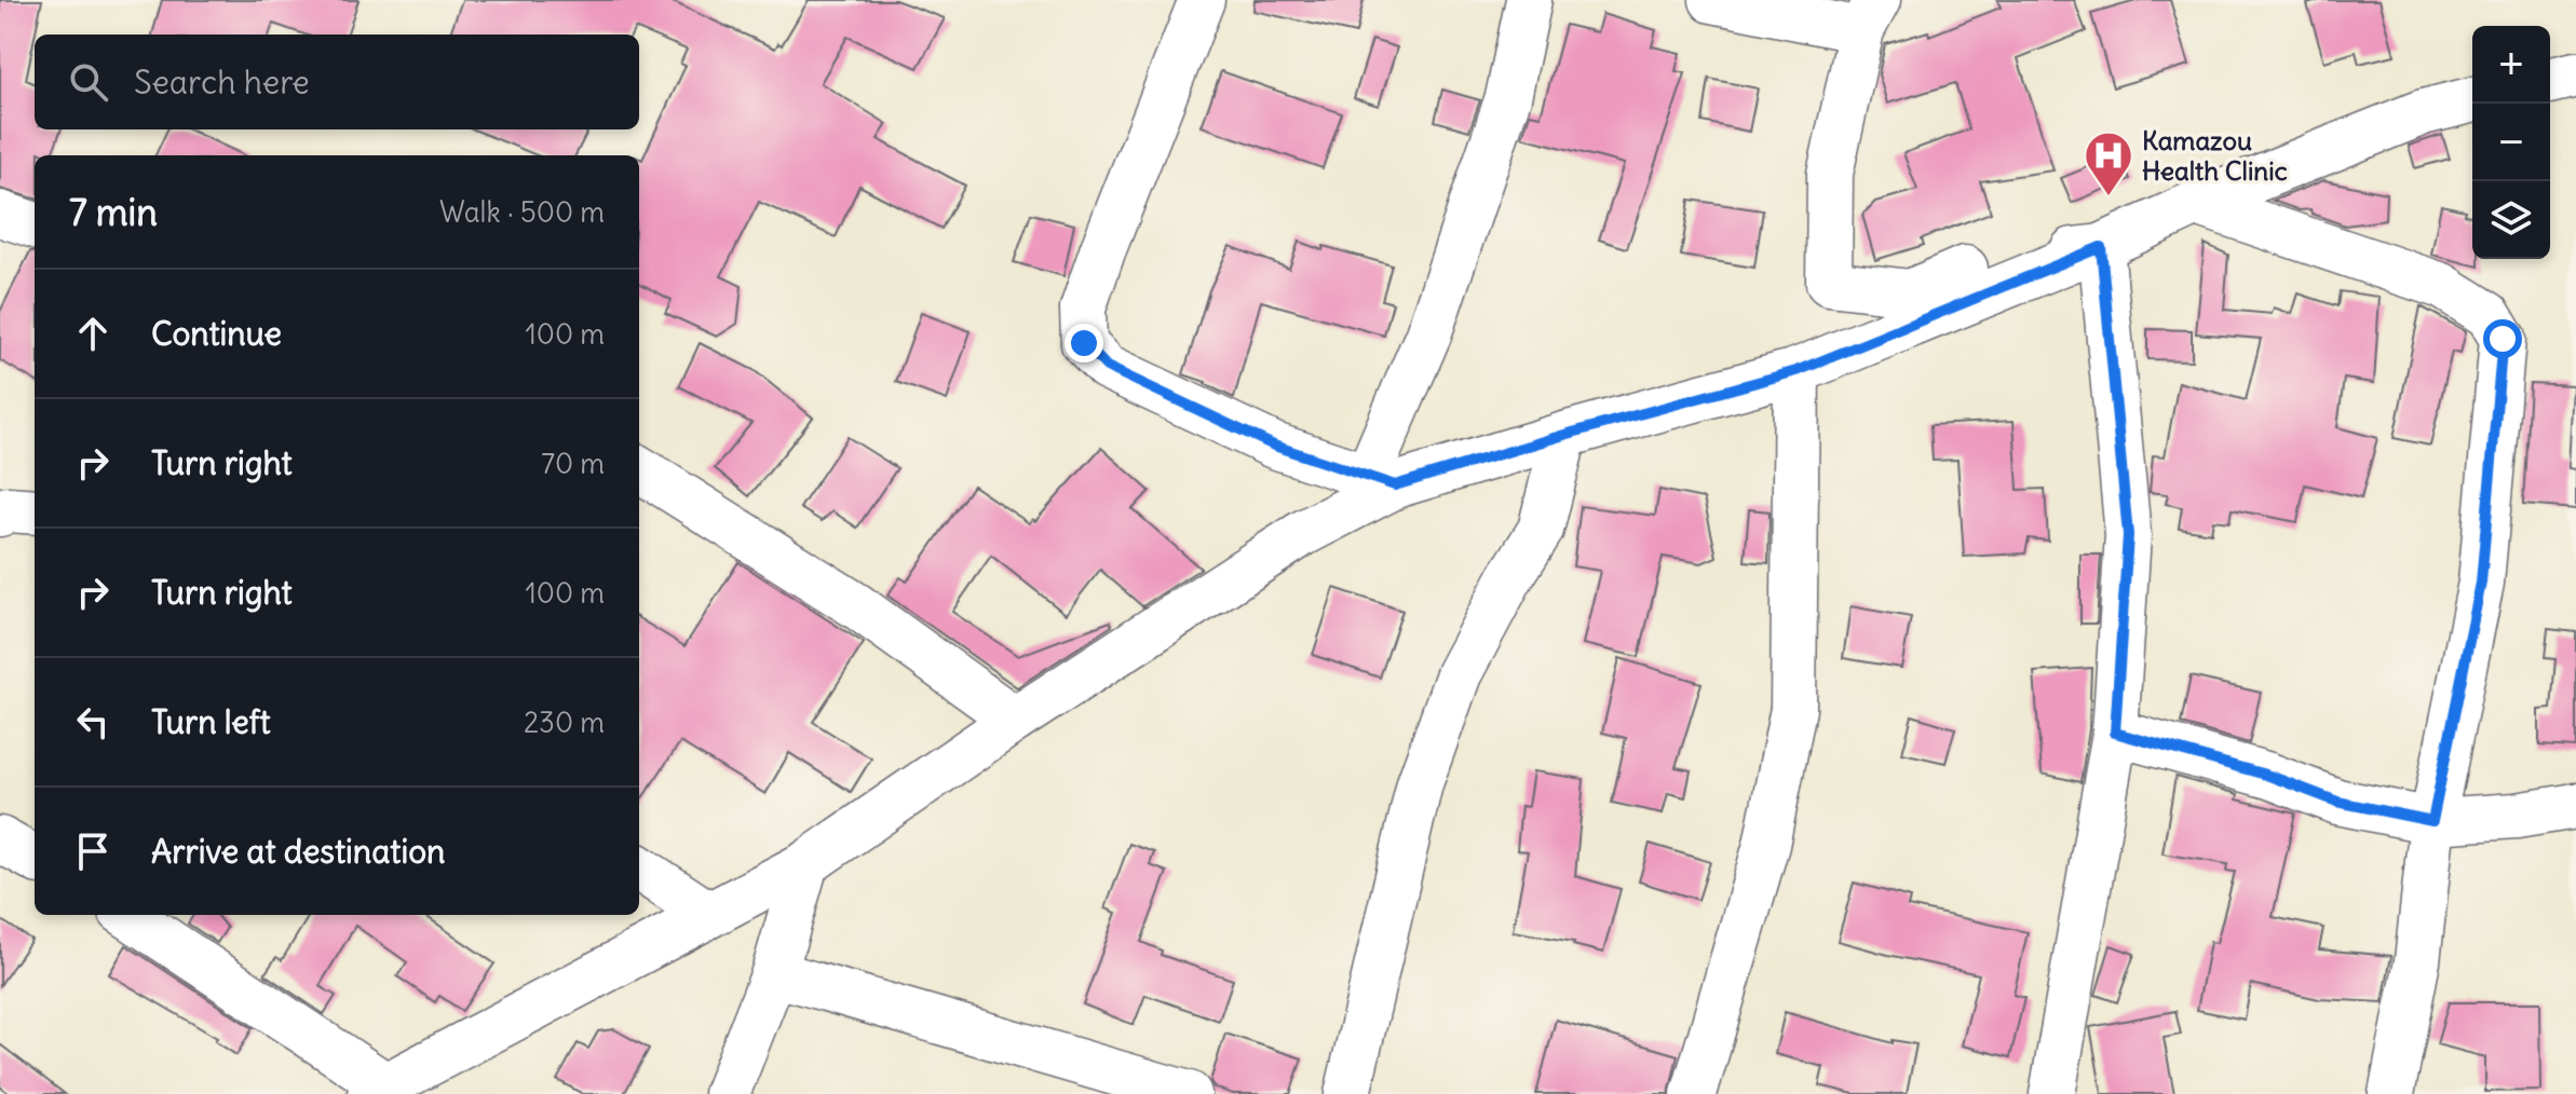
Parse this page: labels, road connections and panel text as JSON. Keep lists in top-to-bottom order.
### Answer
{
  "places": {
    "hospital": ["Kamazou Health Clinic"]
  },
  "page": {
    "map_buttons": ["+", "−"],
    "search": "Search here",
    "heading": ["7 min", "Walk · 500 m"],
    "list": [
      ["Continue", "100 m"],
      ["Turn right", "70 m"],
      ["Turn right", "100 m"],
      ["Turn left", "230 m"],
      "Arrive at destination"
    ]
  }
}
